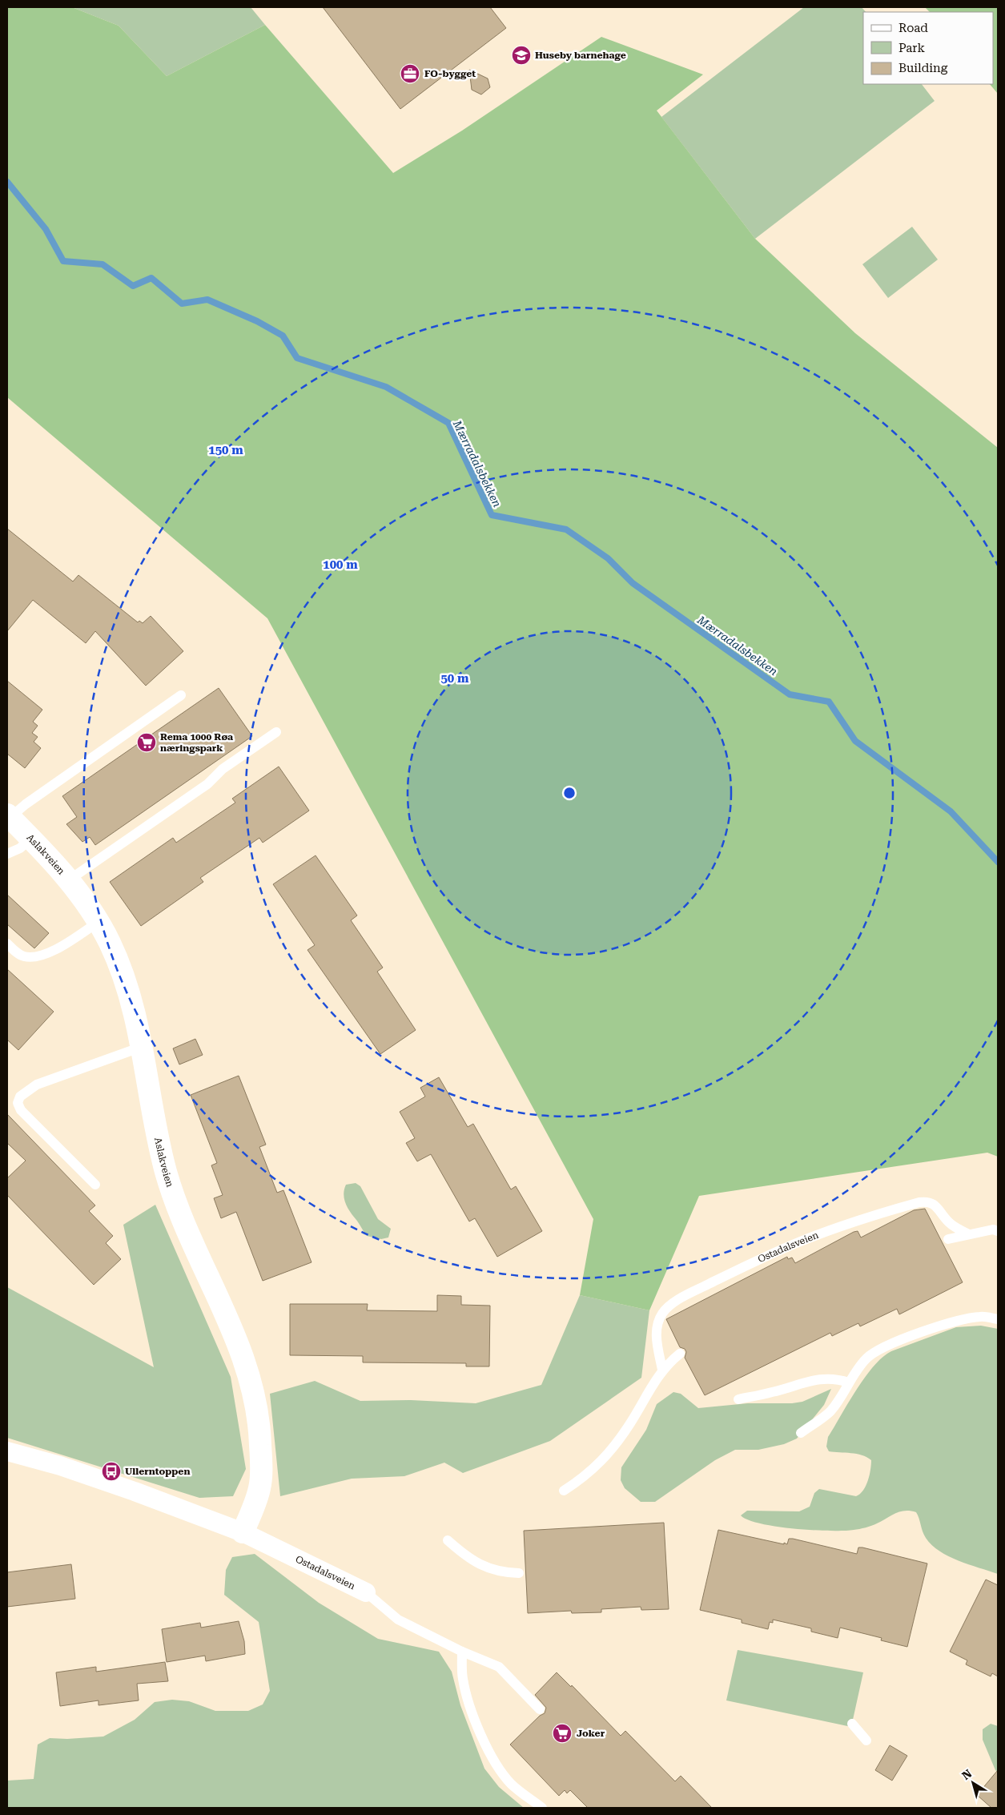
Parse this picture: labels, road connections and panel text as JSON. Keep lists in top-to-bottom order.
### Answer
{
  "streets": {
    "street": ["Aslakveien", "Ostadalsveien"]
  },
  "crossings": [
    ["Aslakveien", "Ostadalsveien"]
  ],
  "water": ["Mærradalsbekken"],
  "places": {
    "school or university": ["Huseby barnehage"],
    "office": ["FO-bygget"],
    "supermarket": ["Rema 1000 Røa næringspark", "Joker"],
    "bus stop": ["Ullerntoppen"]
  },
  "legend": ["Road", "Park", "Building"],
  "north": "top left",
  "rings": ["150 m", "100 m", "50 m"]
}
